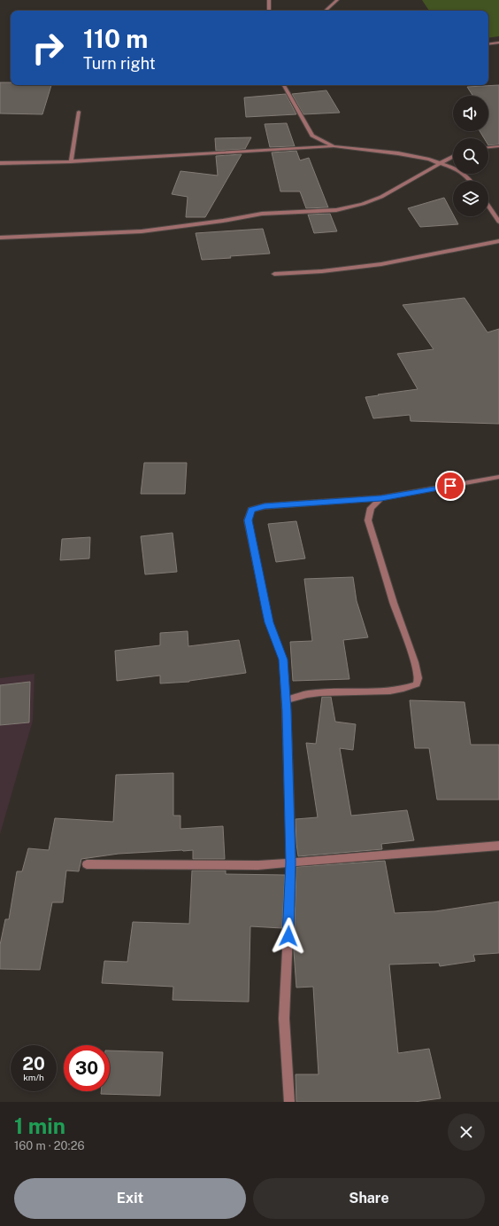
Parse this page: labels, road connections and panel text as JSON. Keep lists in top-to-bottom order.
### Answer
{
  "page": {
    "turn": ["110 m", "Turn right"],
    "speed": "20 km/h",
    "limit": "30",
    "heading": ["1 min", "160 m · 20:26"],
    "buttons": ["Exit", "Share"]
  }
}
